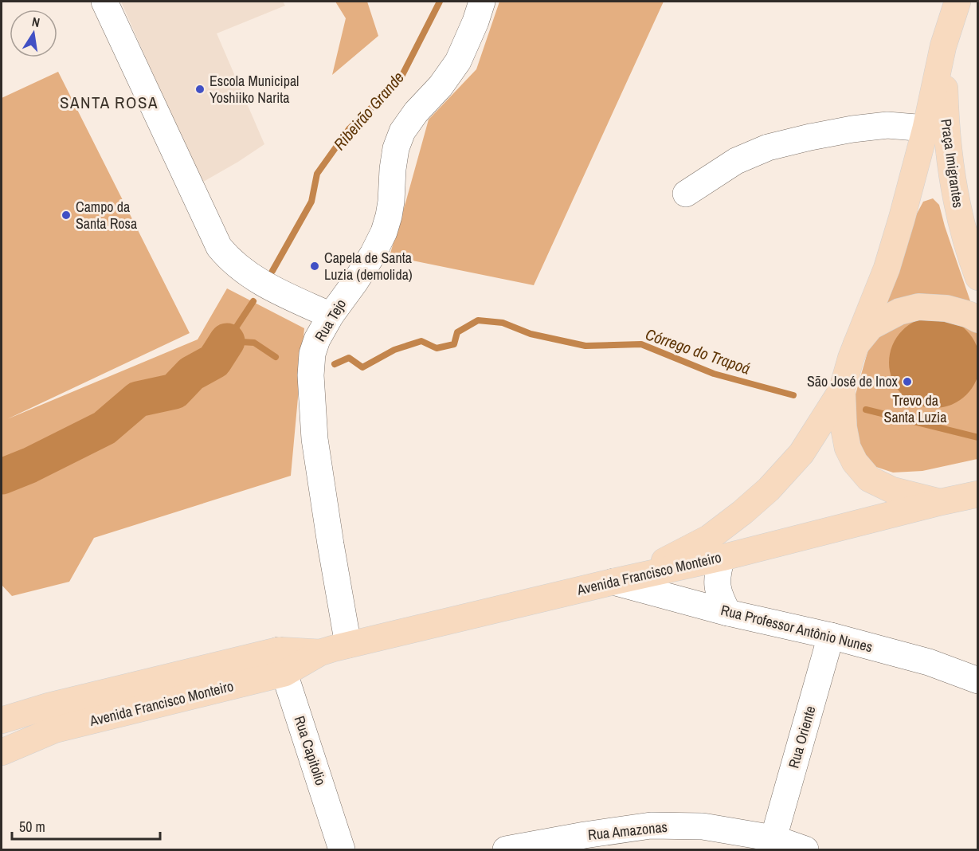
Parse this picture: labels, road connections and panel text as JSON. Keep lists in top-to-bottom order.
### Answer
{
  "streets": {
    "main road": ["Praça Imigrantes", "Avenida Francisco Monteiro"],
    "street": [
      "Rua Tejo",
      "Rua Professor Antônio Nunes",
      "Rua Oriente",
      "Rua Capitolio",
      "Rua Amazonas"
    ]
  },
  "crossings": [
    ["Rua Tejo", "Avenida Francisco Monteiro"],
    ["Avenida Francisco Monteiro", "Rua Professor Antônio Nunes"],
    ["Avenida Francisco Monteiro", "Rua Capitolio"],
    ["Rua Professor Antônio Nunes", "Rua Oriente"],
    ["Rua Oriente", "Rua Amazonas"]
  ],
  "districts": ["SANTA ROSA"],
  "water": ["Ribeirão Grande", "Córrego do Trapoá"],
  "parks": ["Trevo da Santa Luzia"],
  "places": [
    "Escola Municipal Yoshiiko Narita",
    "Campo da Santa Rosa",
    "Capela de Santa Luzia (demolida)",
    "São José de Inox"
  ],
  "scale_bar": "50 m",
  "north": "top"
}
